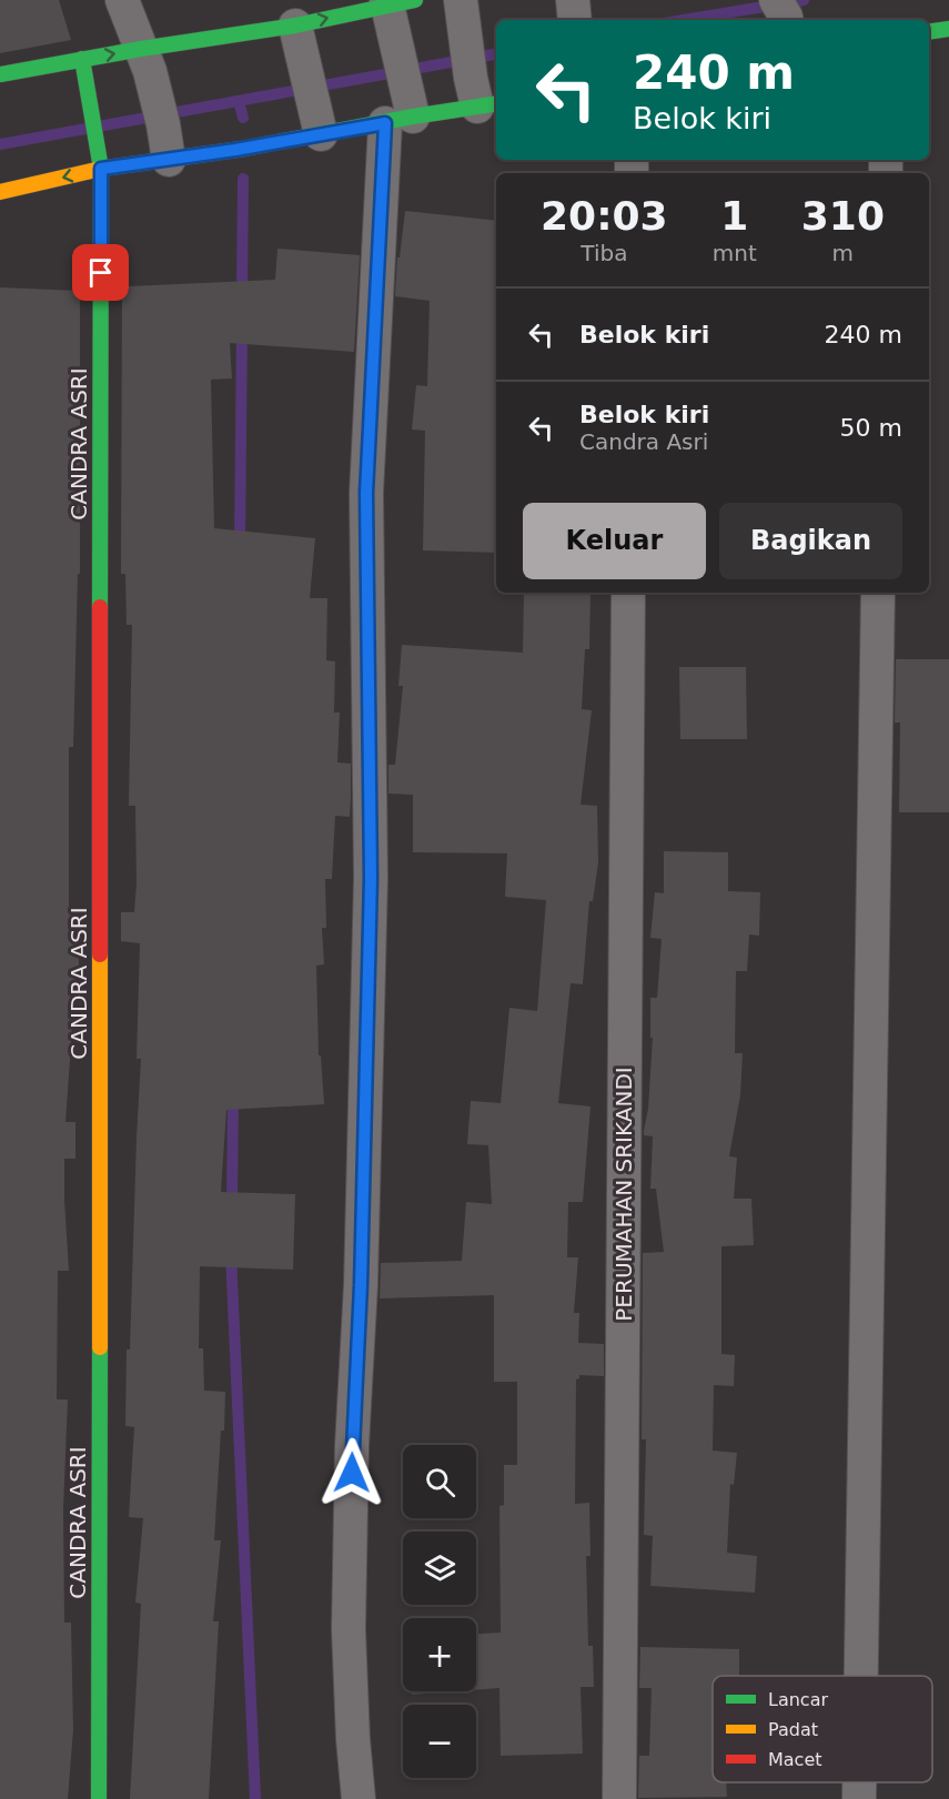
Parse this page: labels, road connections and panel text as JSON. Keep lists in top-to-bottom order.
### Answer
{
  "streets": {
    "street": ["CANDRA ASRI", "PERUMAHAN SRIKANDI"]
  },
  "legend": ["Lancar", "Padat", "Macet"],
  "page": {
    "turn": ["240 m", "Belok kiri"],
    "eta": [
      "20:03",
      "Tiba",
      "1",
      "mnt",
      "310",
      "m"
    ],
    "list": [
      {
        "name": "Belok kiri",
        "value": "240 m"
      },
      {
        "name": "Belok kiri",
        "note": "Candra Asri",
        "value": "50 m"
      }
    ],
    "buttons": ["Keluar", "Bagikan"],
    "map_buttons": ["+", "−"]
  }
}
